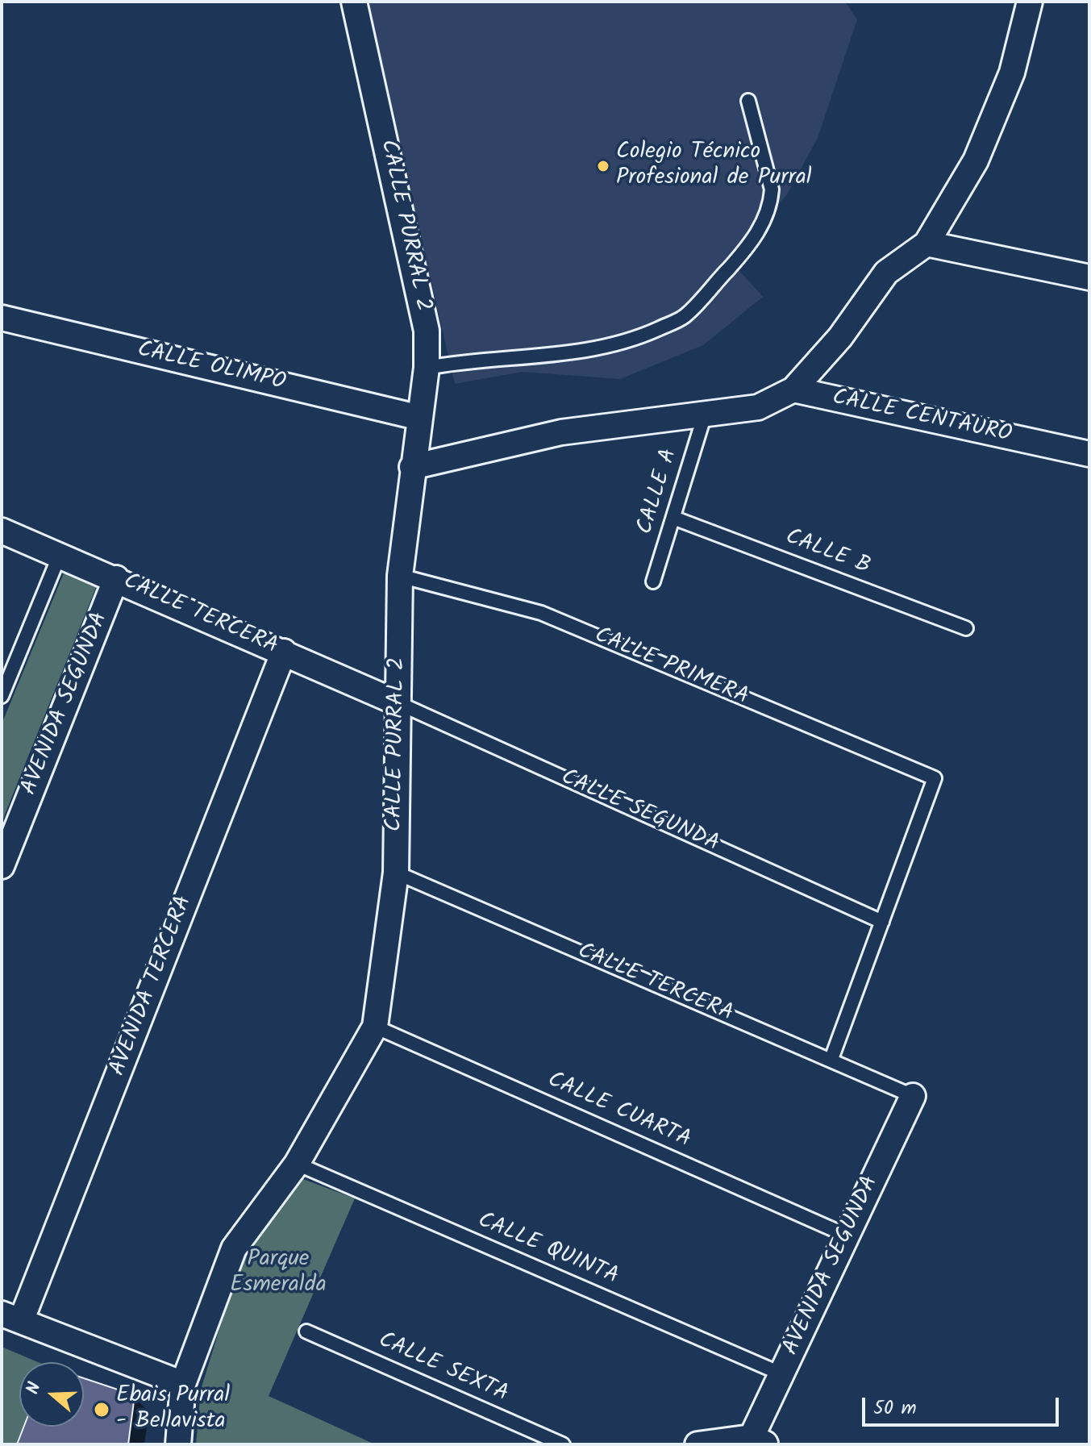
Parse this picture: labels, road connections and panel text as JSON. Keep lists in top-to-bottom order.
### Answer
{
  "streets": {
    "street": [
      "CALLE PURRAL 2",
      "CALLE OLIMPO",
      "CALLE CENTAURO",
      "CALLE TERCERA",
      "AVENIDA SEGUNDA",
      "AVENIDA TERCERA"
    ],
    "lane": [
      "CALLE A",
      "CALLE B",
      "CALLE PRIMERA",
      "CALLE SEGUNDA",
      "CALLE CUARTA",
      "CALLE QUINTA",
      "CALLE SEXTA"
    ]
  },
  "crossings": [
    ["CALLE PURRAL 2", "CALLE OLIMPO"],
    ["CALLE PURRAL 2", "CALLE TERCERA"],
    ["CALLE PURRAL 2", "CALLE PRIMERA"],
    ["CALLE PURRAL 2", "CALLE SEGUNDA"],
    ["CALLE PURRAL 2", "CALLE CUARTA"],
    ["CALLE PURRAL 2", "CALLE QUINTA"],
    ["CALLE A", "CALLE B"],
    ["CALLE TERCERA", "AVENIDA SEGUNDA"],
    ["CALLE TERCERA", "CALLE SEGUNDA"],
    ["CALLE TERCERA", "AVENIDA TERCERA"],
    ["CALLE PRIMERA", "CALLE SEGUNDA"],
    ["AVENIDA SEGUNDA", "CALLE CUARTA"],
    ["AVENIDA SEGUNDA", "CALLE QUINTA"]
  ],
  "parks": ["Parque Esmeralda"],
  "places": ["Colegio Técnico Profesional de Purral", "Ebais Purral - Bellavista"],
  "scale_bar": "50 m",
  "north": "left"
}
